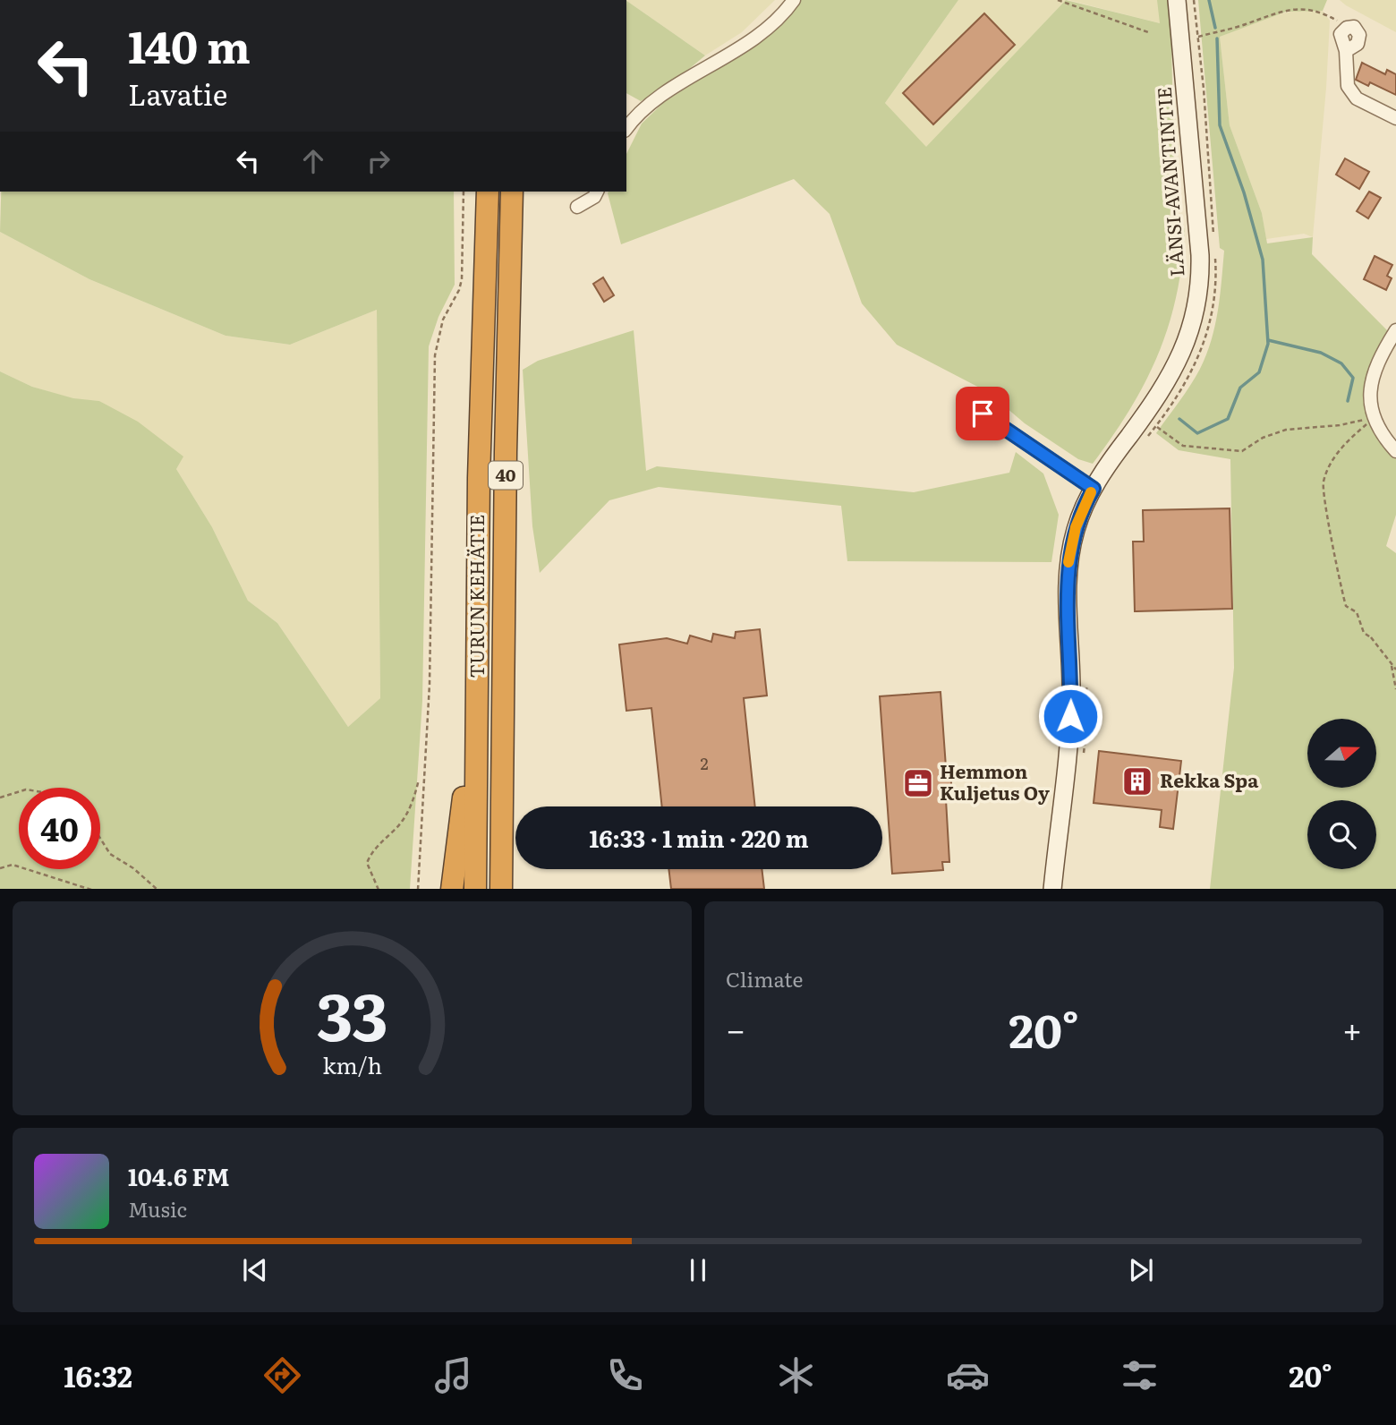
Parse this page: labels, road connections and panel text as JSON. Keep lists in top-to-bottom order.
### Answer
{
  "streets": {
    "highway": ["40", "TURUN KEHÄTIE"],
    "street": ["LÄNSI-AVANTINTIE"]
  },
  "places": {
    "building": ["Rekka Spa"],
    "office": ["Hemmon Kuljetus Oy"]
  },
  "house_numbers": ["2"],
  "north": "right",
  "page": {
    "turn": ["140 m", "Lavatie"],
    "limit": "40",
    "trip": "16:33 · 1 min · 220 m",
    "tile": "Climate",
    "heat": ["−", "20°", "+"],
    "song": ["104.6 FM", "Music"],
    "tabs": ["16:32", "20°"],
    "gauge": ["33", "km/h"]
  }
}
